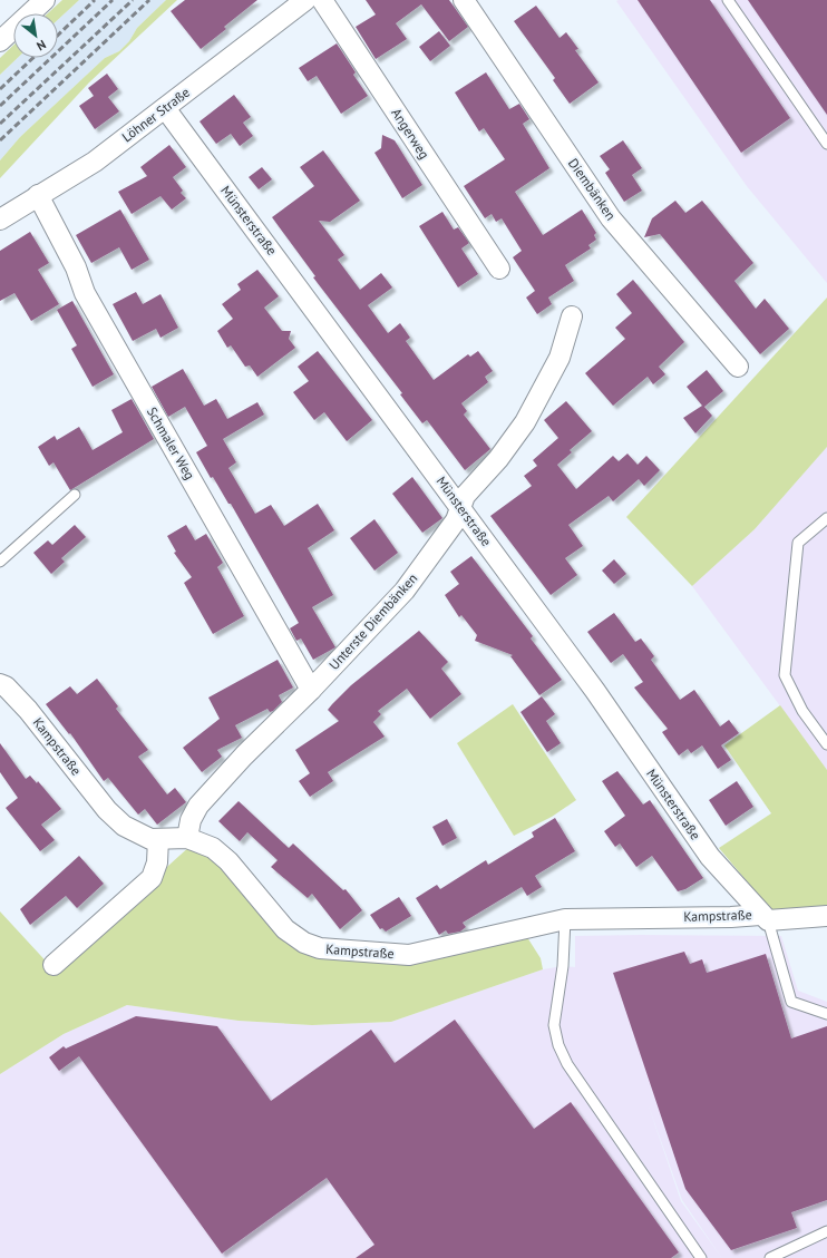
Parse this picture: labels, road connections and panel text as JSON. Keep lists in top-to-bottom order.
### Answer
{
  "streets": {
    "street": [
      "Löhner Straße",
      "Angerweg",
      "Diembänken",
      "Münsterstraße",
      "Schmaler Weg",
      "Unterste Diembänken",
      "Kampstraße"
    ]
  },
  "crossings": [
    ["Löhner Straße", "Münsterstraße"],
    ["Löhner Straße", "Schmaler Weg"],
    ["Münsterstraße", "Unterste Diembänken"],
    ["Münsterstraße", "Kampstraße"],
    ["Schmaler Weg", "Unterste Diembänken"],
    ["Unterste Diembänken", "Kampstraße"]
  ],
  "north": "bottom right"
}
